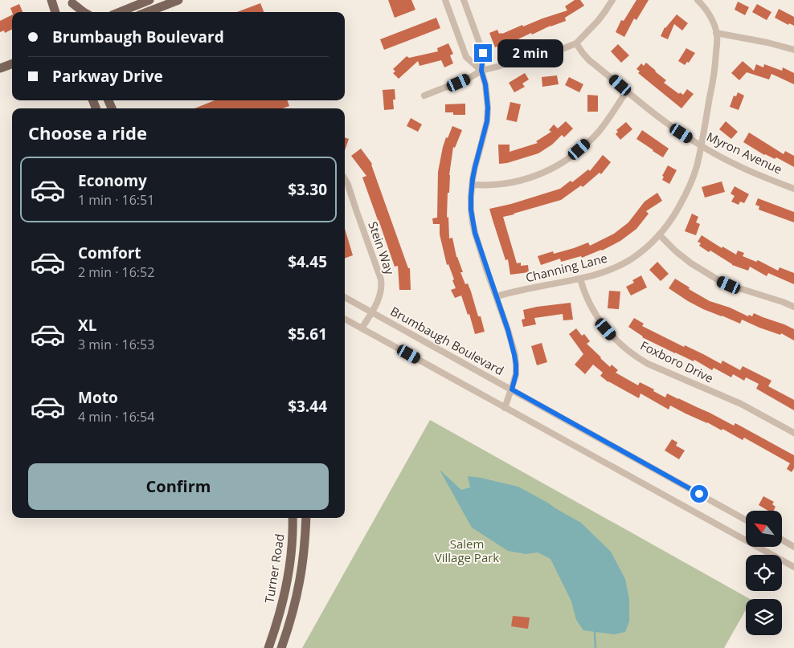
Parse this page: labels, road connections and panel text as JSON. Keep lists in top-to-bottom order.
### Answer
{
  "streets": {
    "main road": ["Turner Road"],
    "street": [
      "Myron Avenue",
      "Stein Way",
      "Channing Lane",
      "Brumbaugh Boulevard",
      "Foxboro Drive"
    ]
  },
  "crossings": [
    ["Myron Avenue", "Channing Lane"],
    ["Stein Way", "Brumbaugh Boulevard"],
    ["Channing Lane", "Foxboro Drive"]
  ],
  "parks": ["Salem Village Park"],
  "north": "top left",
  "page": {
    "banner": ["Brumbaugh Boulevard", "Parkway Drive"],
    "bubble": "2 min",
    "heading": "Choose a ride",
    "list": [
      {
        "name": "Economy",
        "note": "1 min · 16:51",
        "value": "$3.30"
      },
      {
        "name": "Comfort",
        "note": "2 min · 16:52",
        "value": "$4.45"
      },
      {
        "name": "XL",
        "note": "3 min · 16:53",
        "value": "$5.61"
      },
      {
        "name": "Moto",
        "note": "4 min · 16:54",
        "value": "$3.44"
      }
    ],
    "buttons": "Confirm"
  }
}
